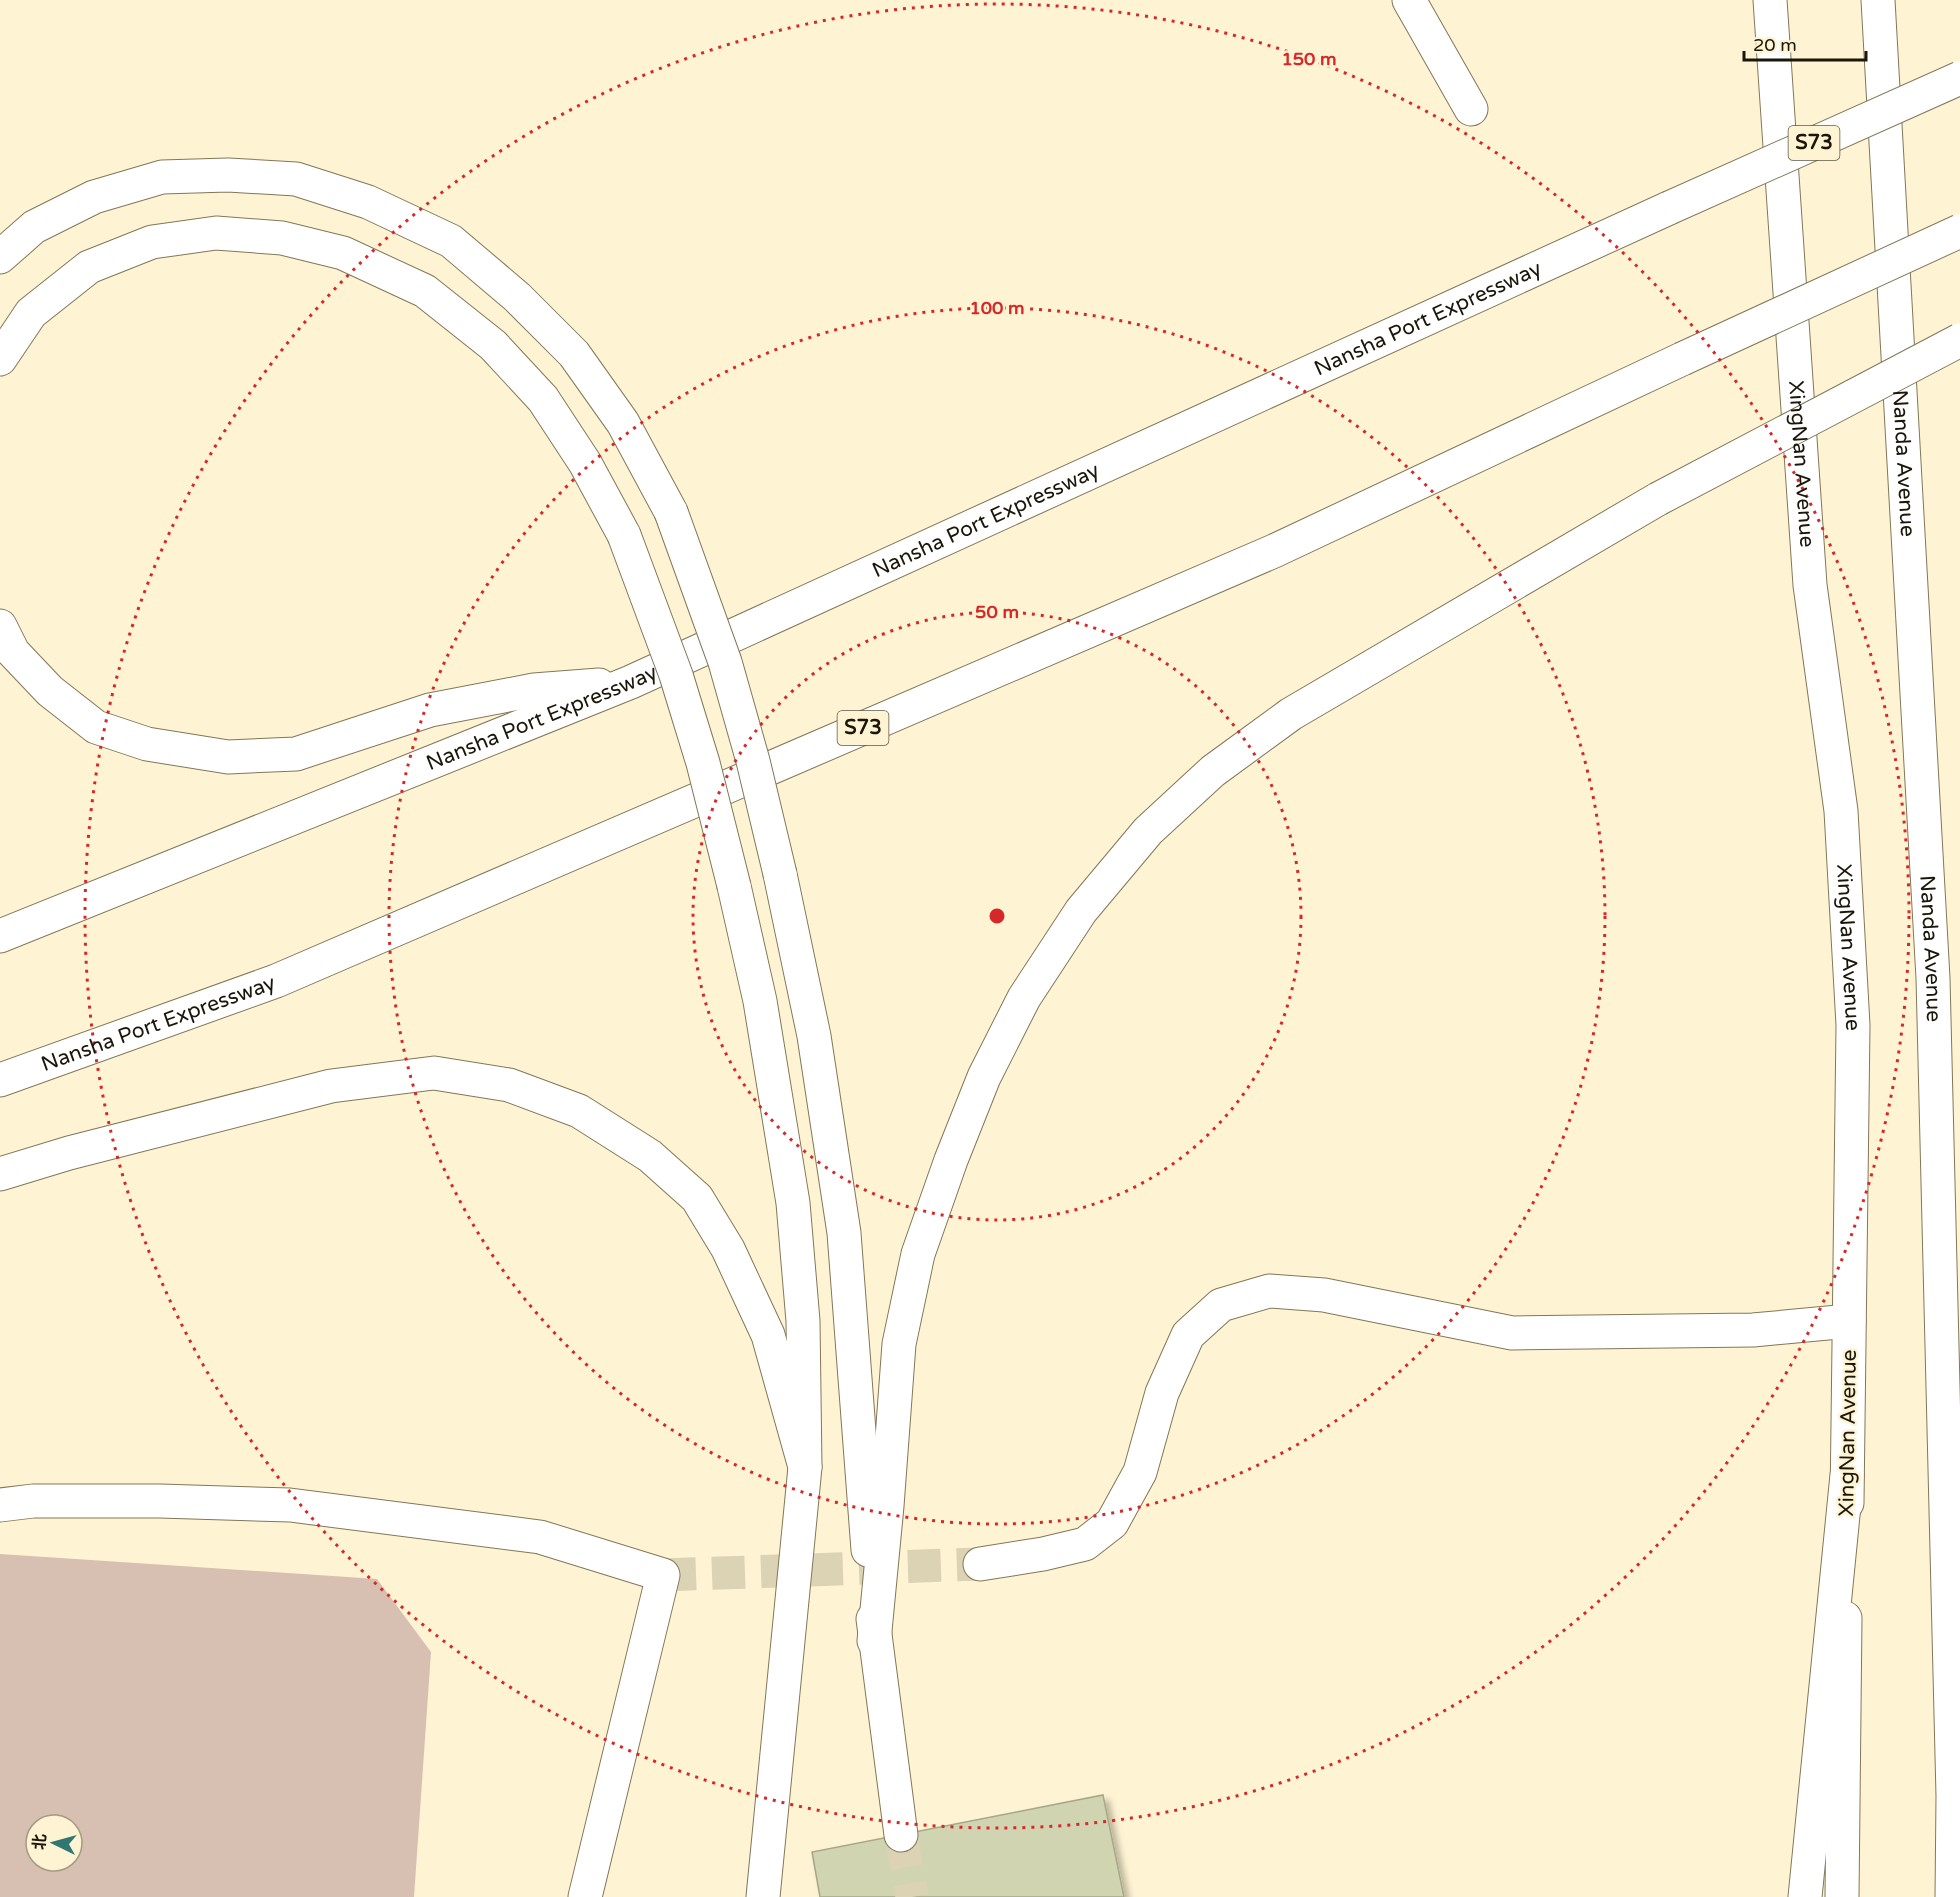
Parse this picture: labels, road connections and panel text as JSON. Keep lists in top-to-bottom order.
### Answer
{
  "streets": {
    "main road": [
      "S73",
      "Nansha Port Expressway",
      "XingNan Avenue",
      "Nanda Avenue"
    ]
  },
  "scale_bar": "20 m",
  "north": "left",
  "rings": ["150 m", "100 m", "50 m"]
}
